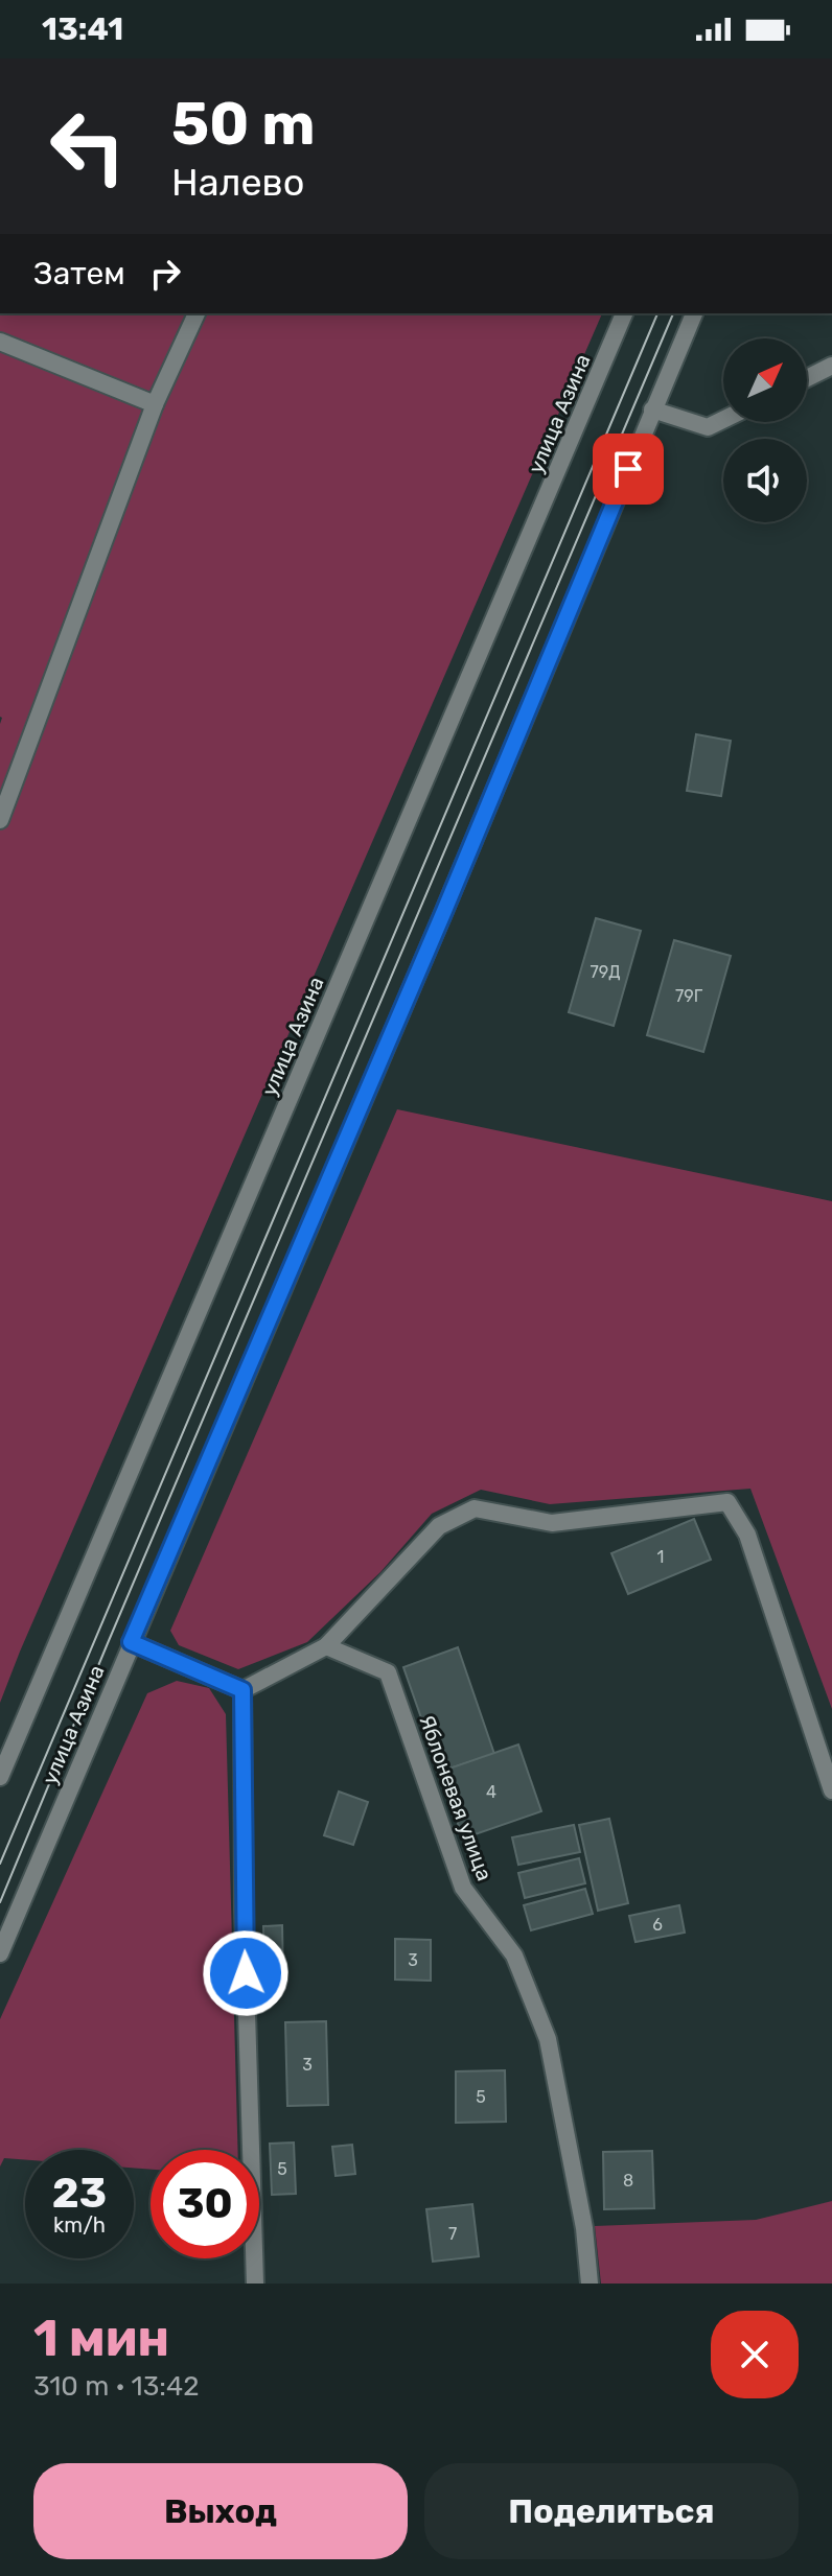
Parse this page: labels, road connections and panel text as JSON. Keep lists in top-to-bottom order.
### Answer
{
  "streets": {
    "street": ["улица Азина", "Яблоневая улица"]
  },
  "house_numbers": [
    "79Д",
    "79Г",
    "1",
    "4",
    "6",
    "3",
    "3",
    "5",
    "5",
    "8",
    "7"
  ],
  "north": "top right",
  "page": {
    "status": "13:41",
    "turn": ["50 m", "Налево"],
    "then": "Затем",
    "speed": "23 km/h",
    "limit": "30",
    "heading": ["1 мин", "310 m · 13:42"],
    "buttons": ["Выход", "Поделиться"]
  }
}
